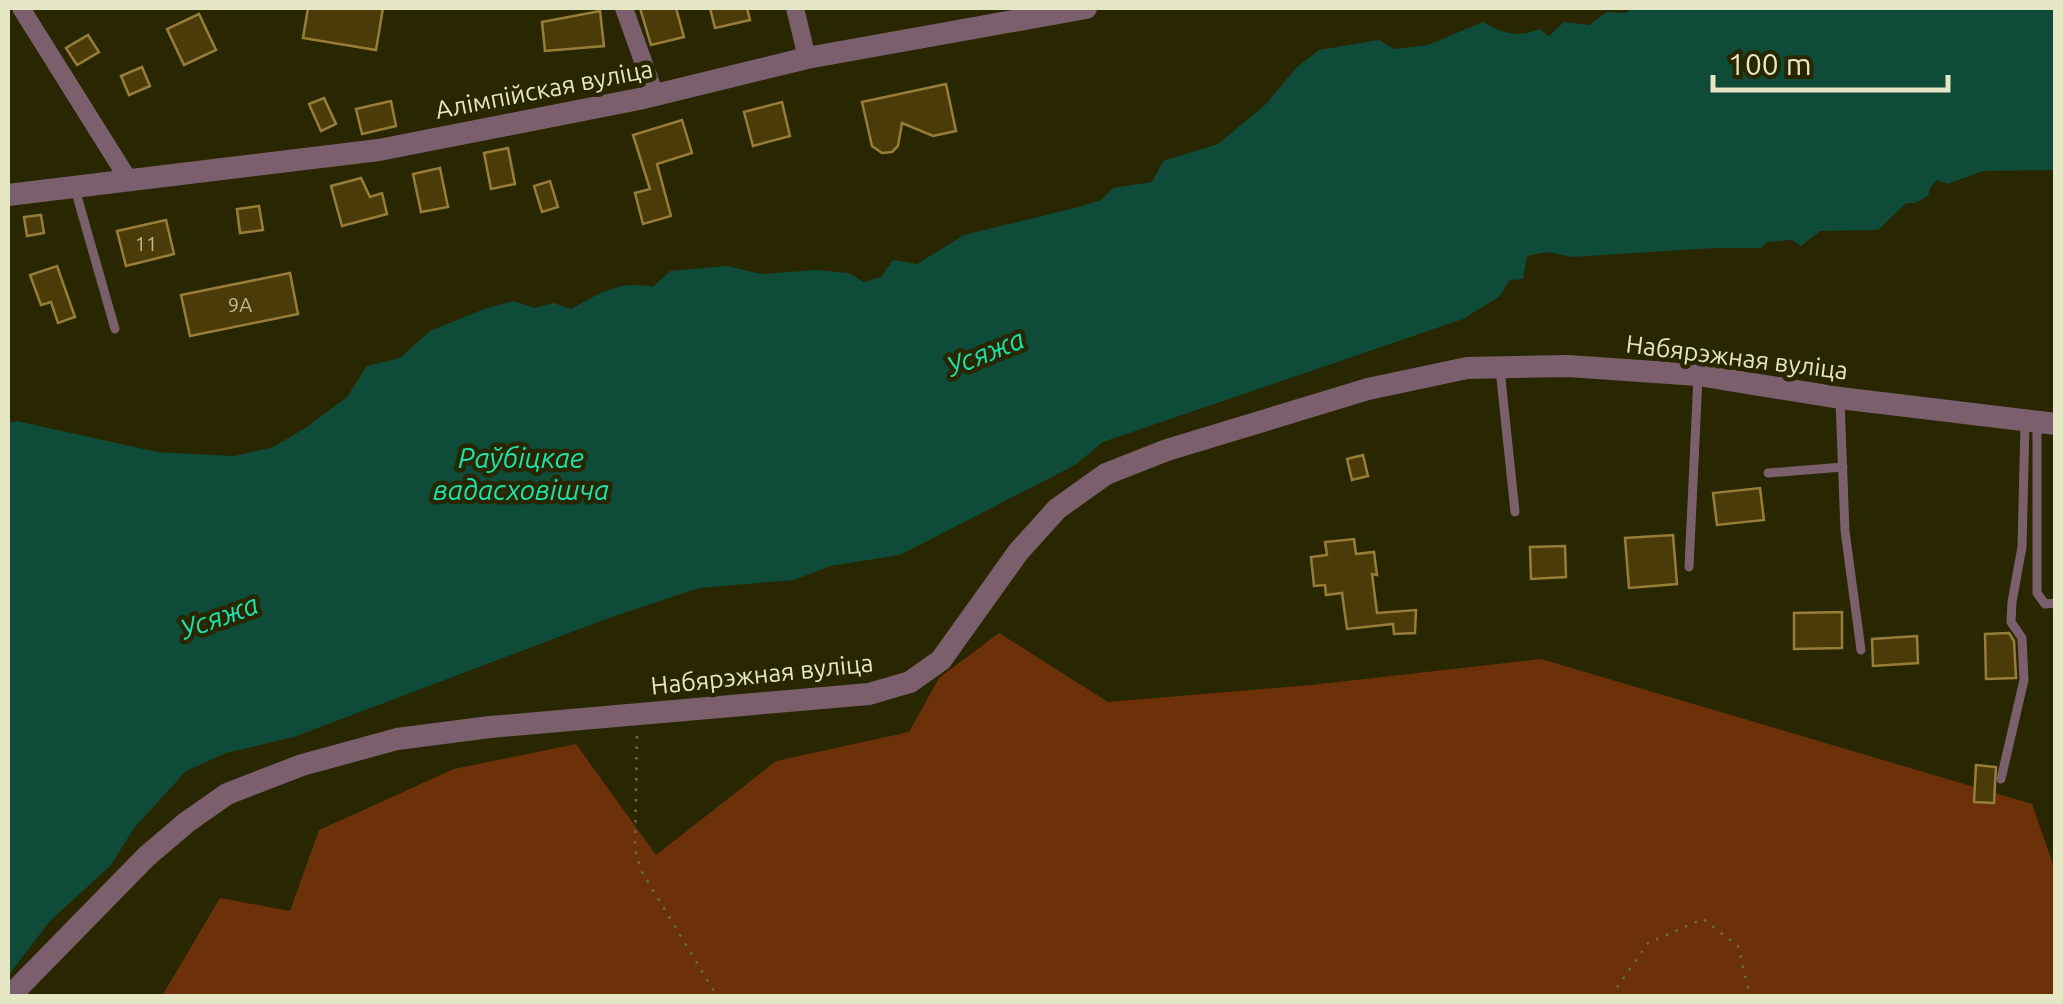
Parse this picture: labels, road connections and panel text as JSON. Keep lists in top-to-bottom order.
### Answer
{
  "streets": {
    "street": ["Алімпійская вуліца", "Набярэжная вуліца"]
  },
  "water": ["Усяжа", "Раўбіцкае вадасховішча"],
  "house_numbers": ["11", "9А"],
  "scale_bar": "100 m"
}
